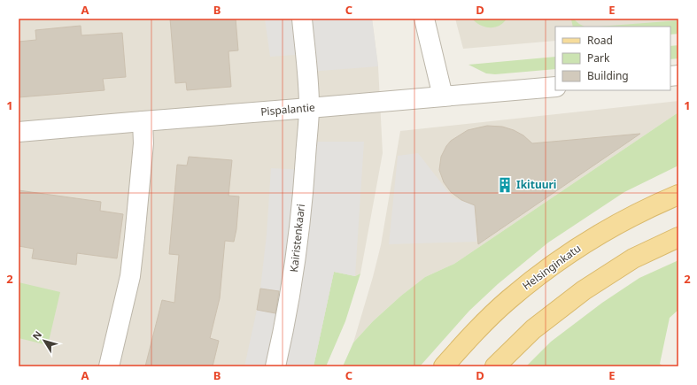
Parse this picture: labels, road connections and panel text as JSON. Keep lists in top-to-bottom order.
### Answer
{
  "streets": {
    "main road": ["Helsinginkatu"],
    "street": ["Pispalantie", "Kairistenkaari"]
  },
  "crossings": [
    ["Pispalantie", "Kairistenkaari"]
  ],
  "places": {
    "building": ["Ikituuri"]
  },
  "legend": ["Road", "Park", "Building"],
  "north": "top left",
  "grid": {
    "columns": [
      "A",
      "B",
      "C",
      "D",
      "E"
    ],
    "rows": ["1", "2"]
  }
}
